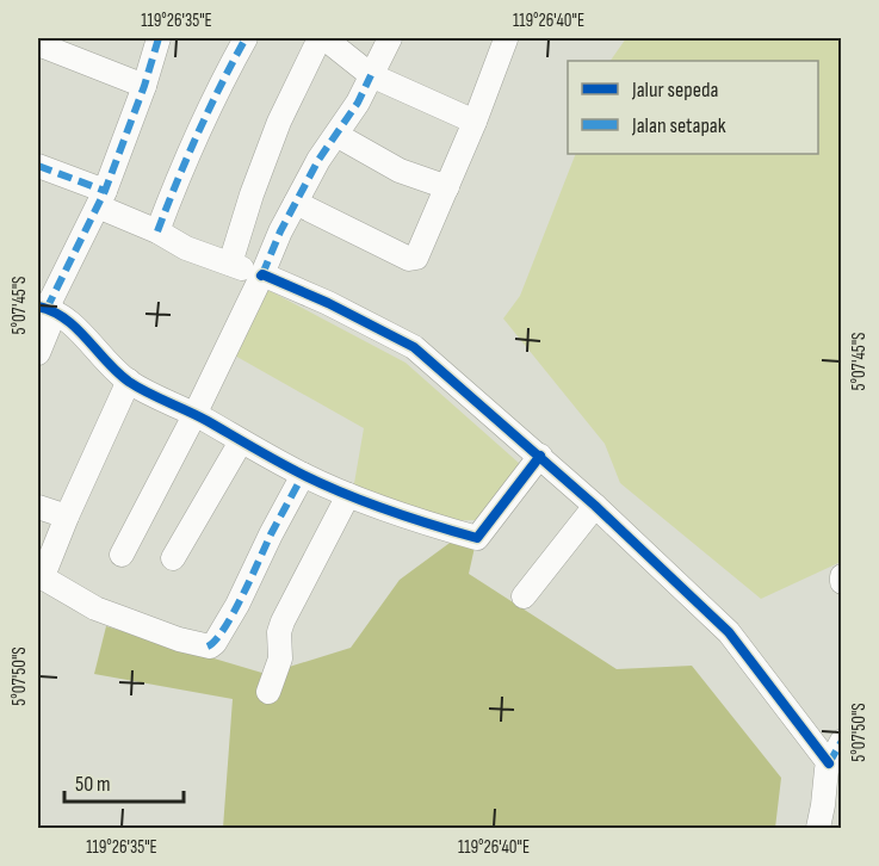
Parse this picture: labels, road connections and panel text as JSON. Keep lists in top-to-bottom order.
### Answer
{
  "legend": ["Jalur sepeda", "Jalan setapak"],
  "scale_bar": "50 m",
  "coordinates": [
    "119°26'35\"E",
    "119°26'40\"E",
    "5°07'45\"S",
    "5°07'50\"S"
  ]
}
